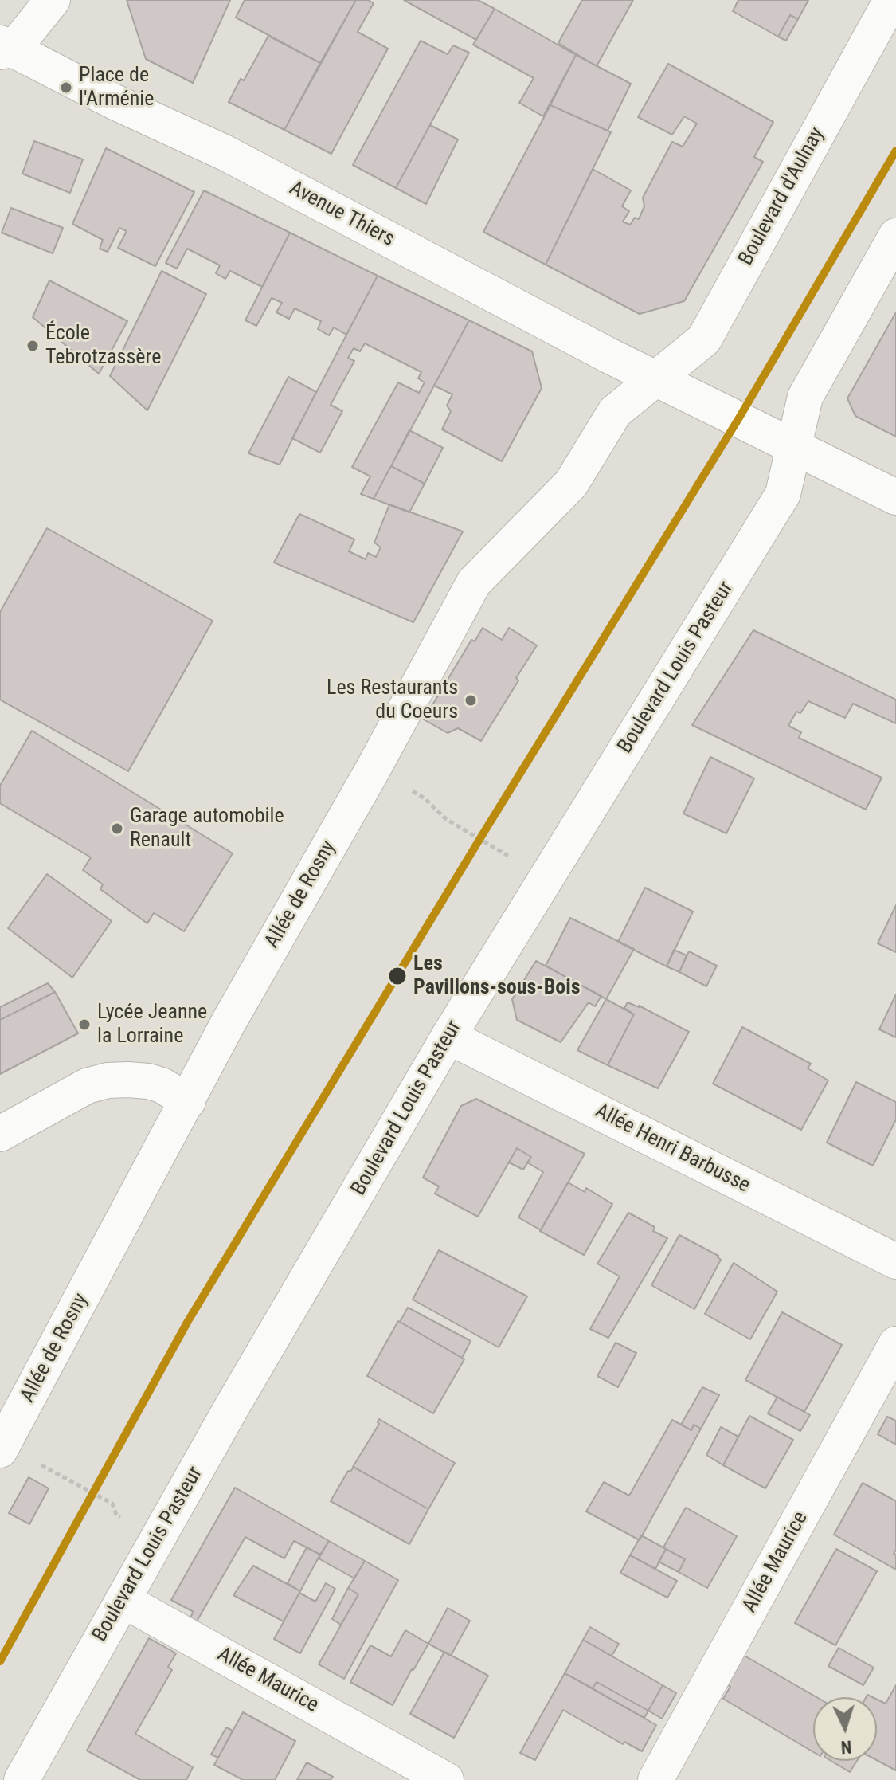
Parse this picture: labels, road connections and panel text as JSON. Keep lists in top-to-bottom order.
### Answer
{
  "streets": {
    "street": [
      "Boulevard d'Aulnay",
      "Avenue Thiers",
      "Boulevard Louis Pasteur",
      "Allée de Rosny",
      "Allée Henri Barbusse",
      "Allée Maurice"
    ]
  },
  "crossings": [
    ["Boulevard d'Aulnay", "Avenue Thiers"],
    ["Boulevard d'Aulnay", "Allée de Rosny"],
    ["Avenue Thiers", "Boulevard Louis Pasteur"],
    ["Avenue Thiers", "Allée de Rosny"],
    ["Boulevard Louis Pasteur", "Allée Henri Barbusse"],
    ["Boulevard Louis Pasteur", "Allée Maurice"]
  ],
  "places": [
    "Place de l'Arménie",
    "École Tebrotzassère",
    "Les Restaurants du Coeurs",
    "Garage automobile Renault",
    "Les Pavillons-sous-Bois",
    "Lycée Jeanne la Lorraine"
  ],
  "north": "bottom"
}
